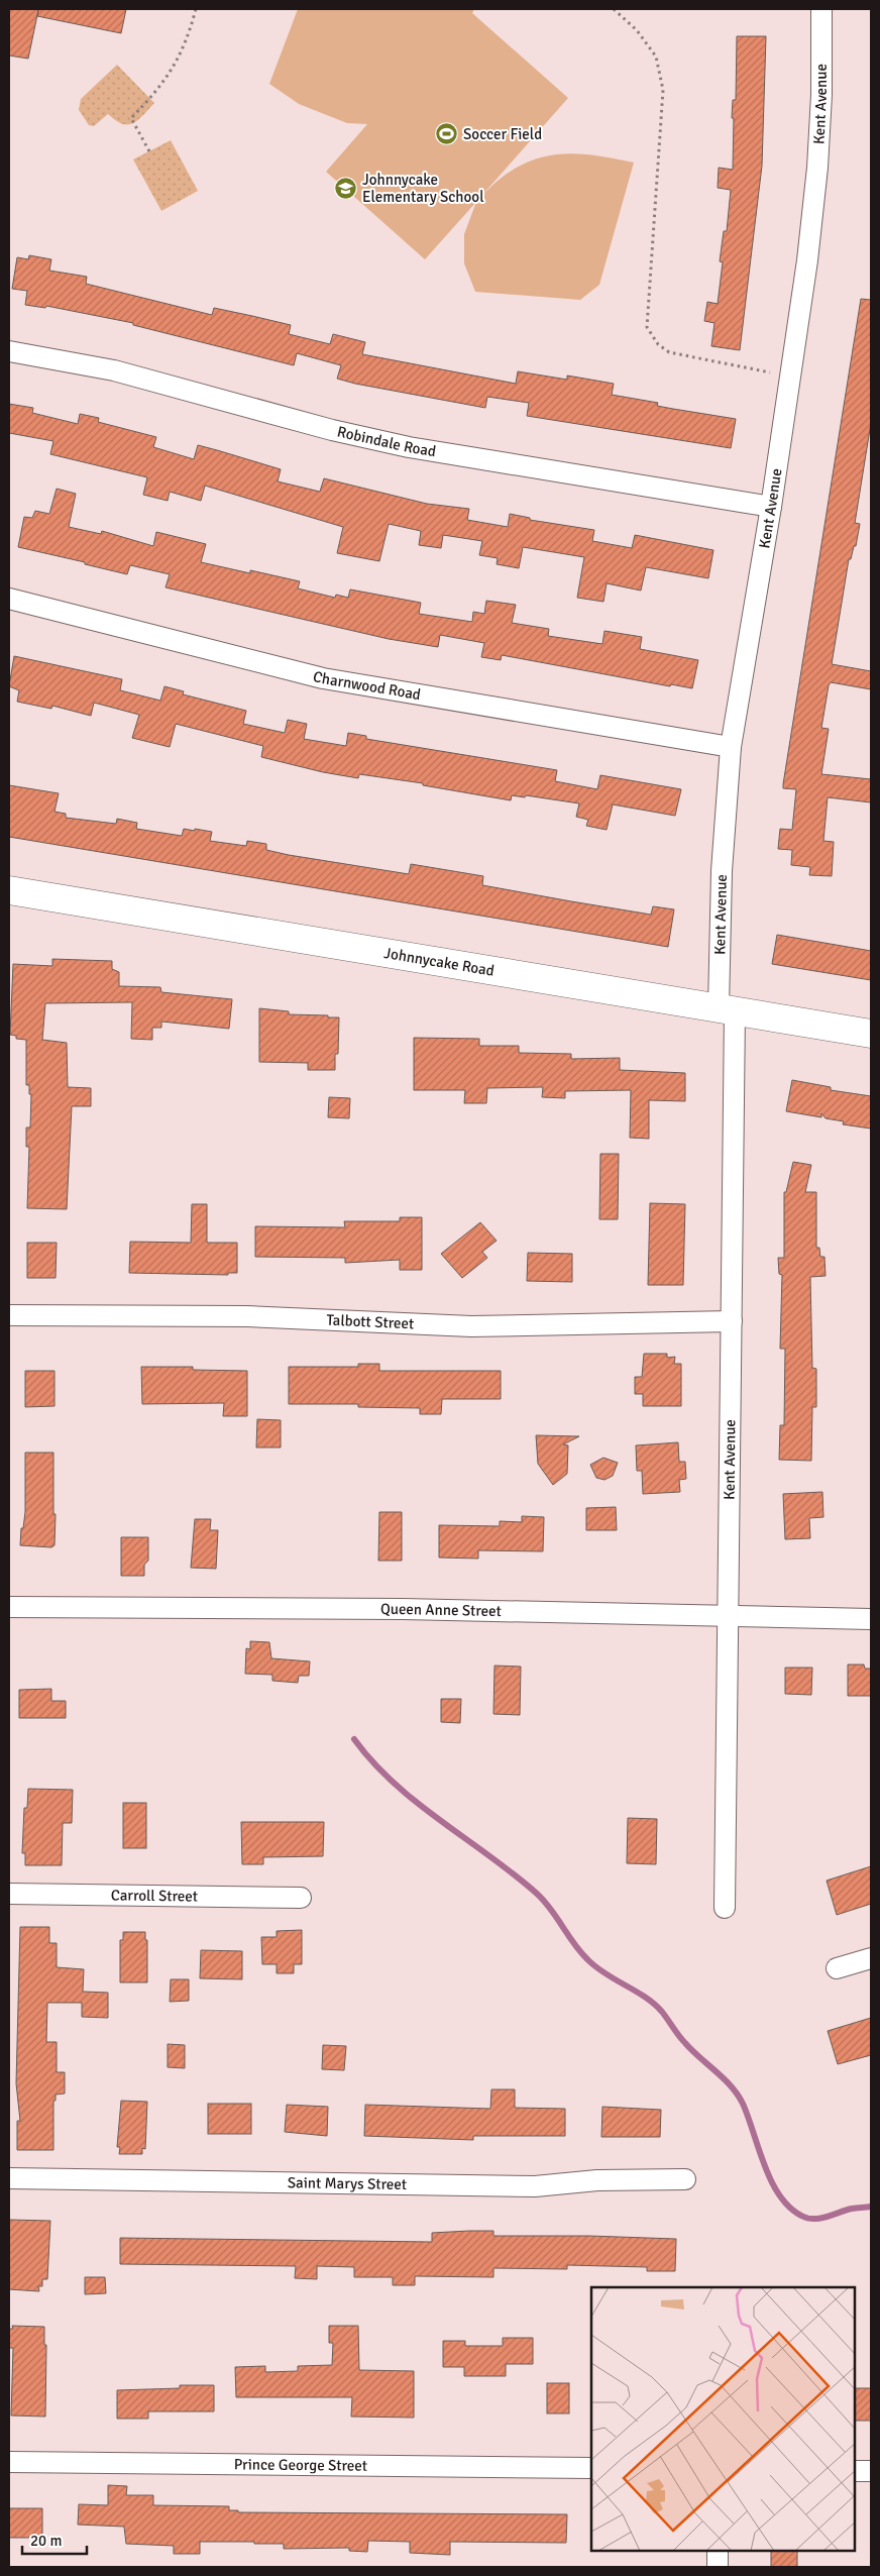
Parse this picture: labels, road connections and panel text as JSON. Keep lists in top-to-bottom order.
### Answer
{
  "streets": {
    "main road": ["Johnnycake Road"],
    "street": [
      "Kent Avenue",
      "Robindale Road",
      "Charnwood Road",
      "Talbott Street",
      "Queen Anne Street",
      "Carroll Street",
      "Saint Marys Street",
      "Prince George Street"
    ]
  },
  "crossings": [
    ["Kent Avenue", "Robindale Road"],
    ["Kent Avenue", "Charnwood Road"],
    ["Kent Avenue", "Johnnycake Road"],
    ["Kent Avenue", "Talbott Street"],
    ["Kent Avenue", "Queen Anne Street"]
  ],
  "places": {
    "sports": ["Soccer Field"],
    "school or university": ["Johnnycake Elementary School"]
  },
  "scale_bar": "20 m"
}
